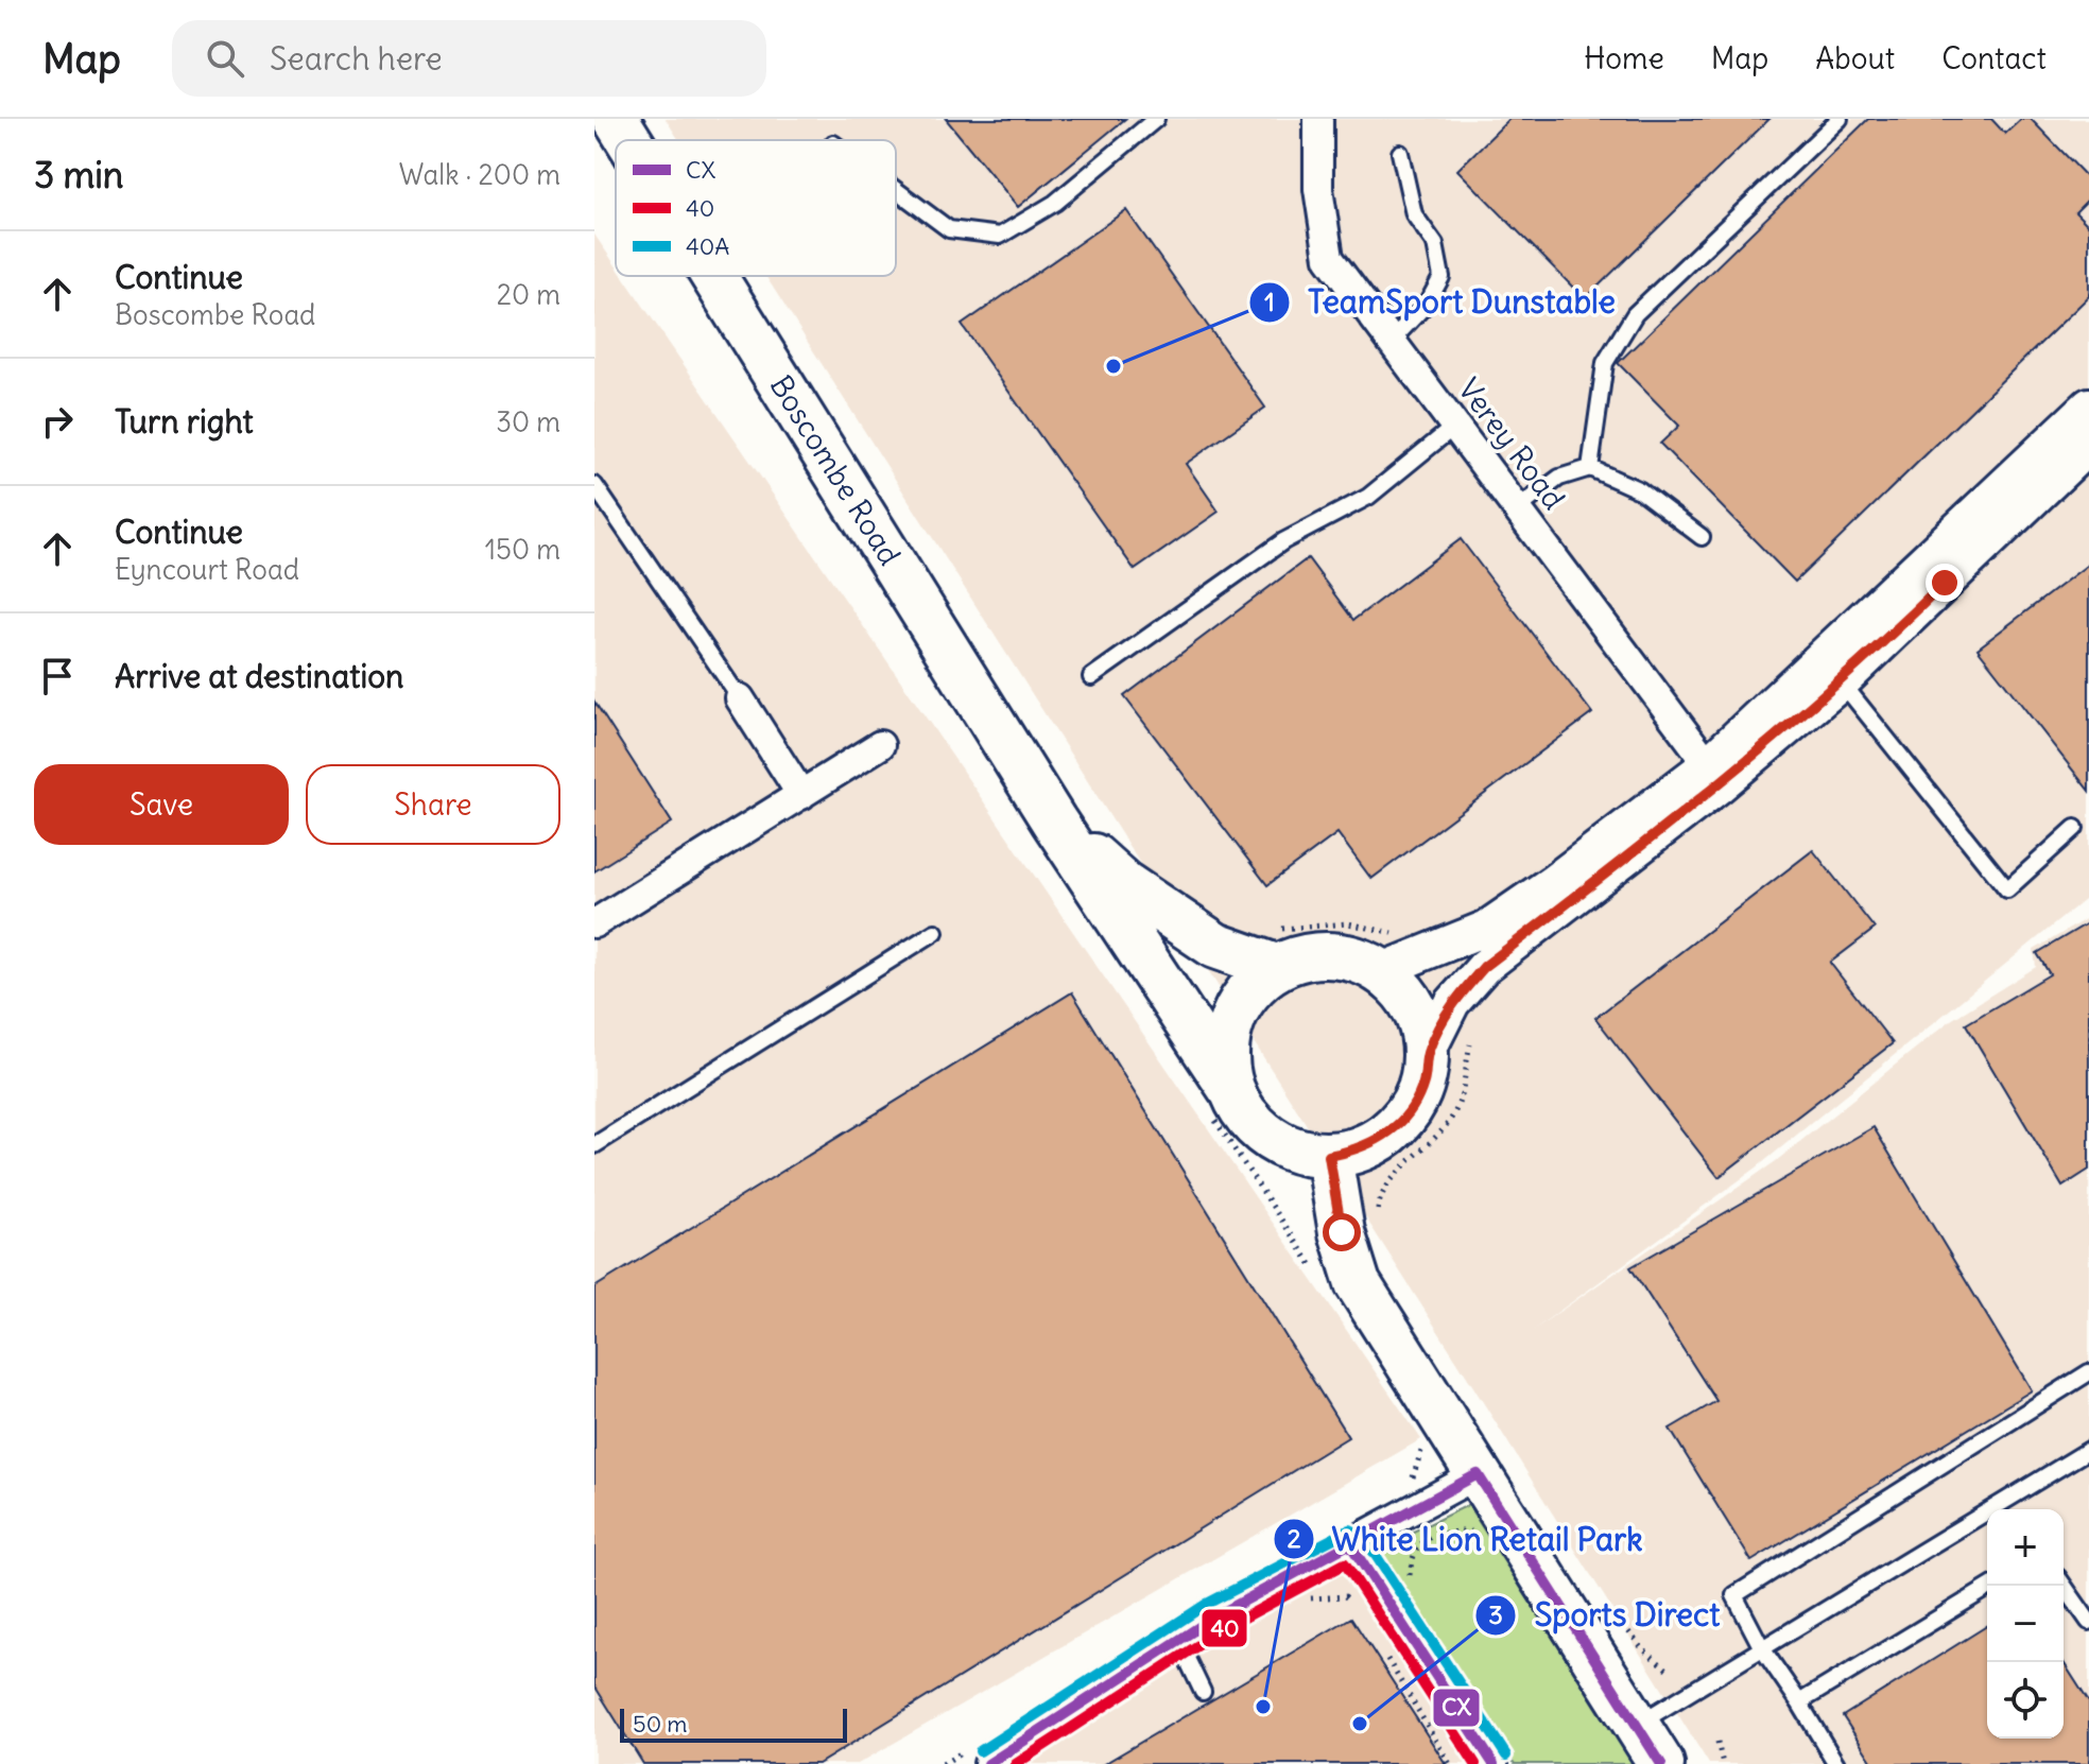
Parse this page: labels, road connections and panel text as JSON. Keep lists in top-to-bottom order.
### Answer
{
  "streets": {
    "main road": ["Boscombe Road"],
    "street": ["Verey Road"]
  },
  "places": ["TeamSport Dunstable", "White Lion Retail Park", "Sports Direct"],
  "lines": ["transit line CX", "transit line 40A", "transit line 40"],
  "legend": ["CX", "40", "40A"],
  "scale_bar": "50 m",
  "page": {
    "header": "Map",
    "search": "Search here",
    "nav": [
      "Home",
      "Map",
      "About",
      "Contact"
    ],
    "heading": ["3 min", "Walk · 200 m"],
    "list": [
      ["Continue", "Boscombe Road", "20 m"],
      ["Turn right", "30 m"],
      ["Continue", "Eyncourt Road", "150 m"],
      "Arrive at destination"
    ],
    "buttons": ["Save", "Share"],
    "map_buttons": ["+", "−"],
    "scale": "50 m"
  }
}
